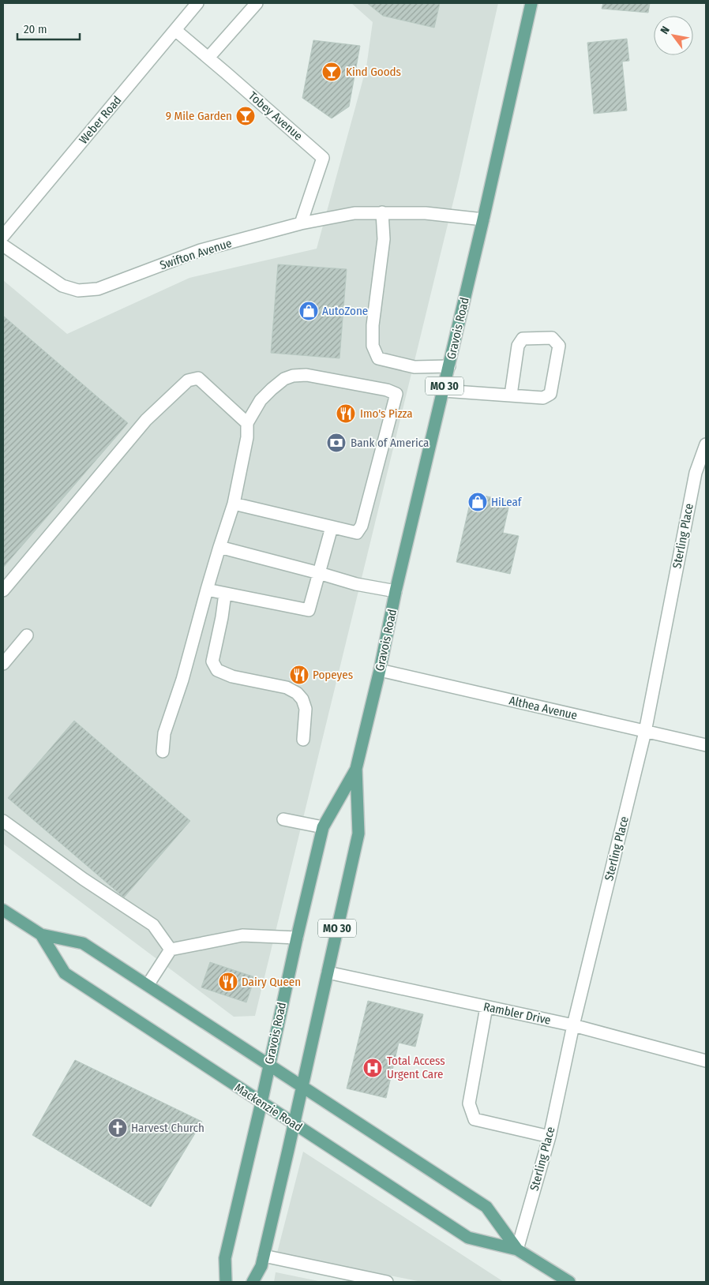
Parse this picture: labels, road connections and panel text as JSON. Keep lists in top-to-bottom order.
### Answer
{
  "streets": {
    "main road": ["Gravois Road", "MO 30", "Mackenzie Road"],
    "street": [
      "Tobey Avenue",
      "Weber Road",
      "Swifton Avenue",
      "Sterling Place",
      "Althea Avenue",
      "Rambler Drive"
    ]
  },
  "crossings": [
    ["Tobey Avenue", "Weber Road"],
    ["Tobey Avenue", "Swifton Avenue"],
    ["Swifton Avenue", "Gravois Road"],
    ["Gravois Road", "Althea Avenue"],
    ["Gravois Road", "Rambler Drive"],
    ["Gravois Road", "Mackenzie Road"],
    ["Sterling Place", "Althea Avenue"],
    ["Sterling Place", "Rambler Drive"],
    ["Sterling Place", "Mackenzie Road"]
  ],
  "places": {
    "bar": ["Kind Goods", "9 Mile Garden"],
    "shop": ["AutoZone", "HiLeaf"],
    "restaurant": ["Imo's Pizza", "Popeyes", "Dairy Queen"],
    "bank": ["Bank of America"],
    "hospital": ["Total Access Urgent Care"],
    "church": ["Harvest Church"]
  },
  "scale_bar": "20 m",
  "north": "top left"
}
